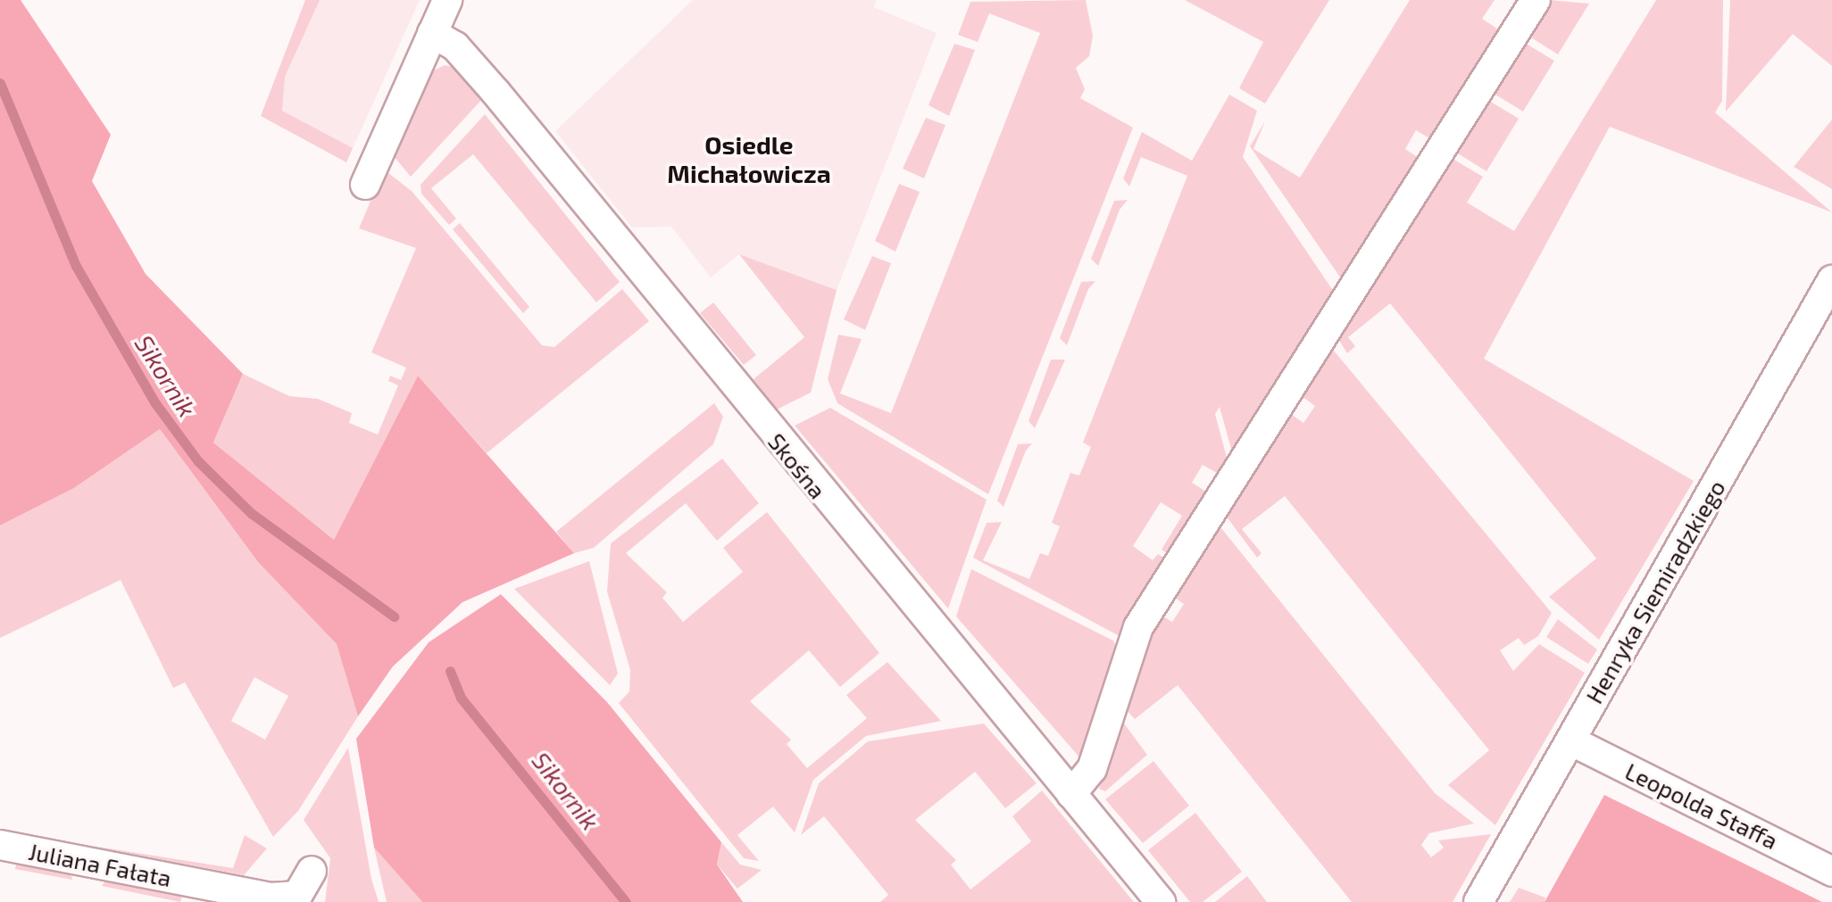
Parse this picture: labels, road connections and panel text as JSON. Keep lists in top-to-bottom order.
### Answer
{
  "streets": {
    "street": [
      "Skośna",
      "Henryka Siemiradzkiego",
      "Leopolda Staffa",
      "Juliana Fałata"
    ]
  },
  "crossings": [
    ["Henryka Siemiradzkiego", "Leopolda Staffa"]
  ],
  "districts": ["Osiedle Michałowicza"],
  "water": ["Sikornik"]
}
